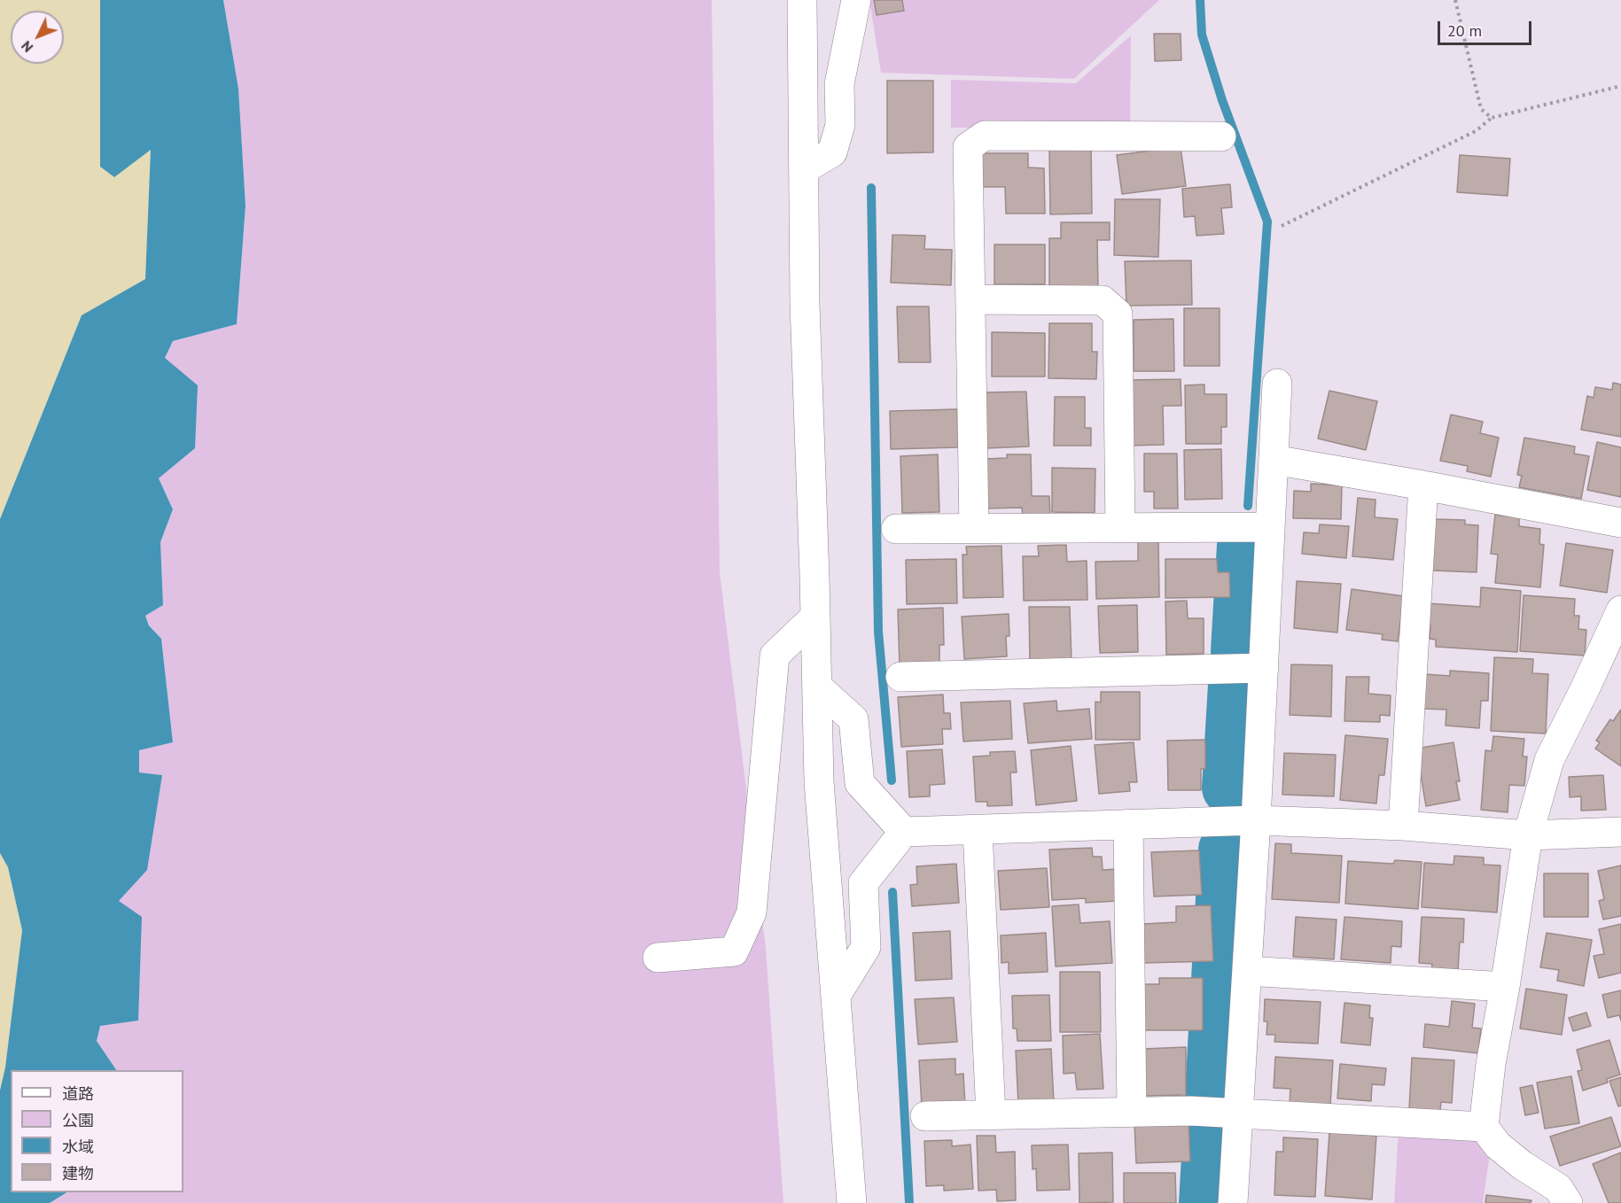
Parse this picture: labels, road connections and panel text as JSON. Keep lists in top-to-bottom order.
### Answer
{
  "legend": [
    "道路",
    "公園",
    "水域",
    "建物"
  ],
  "scale_bar": "20 m",
  "north": "bottom left"
}
